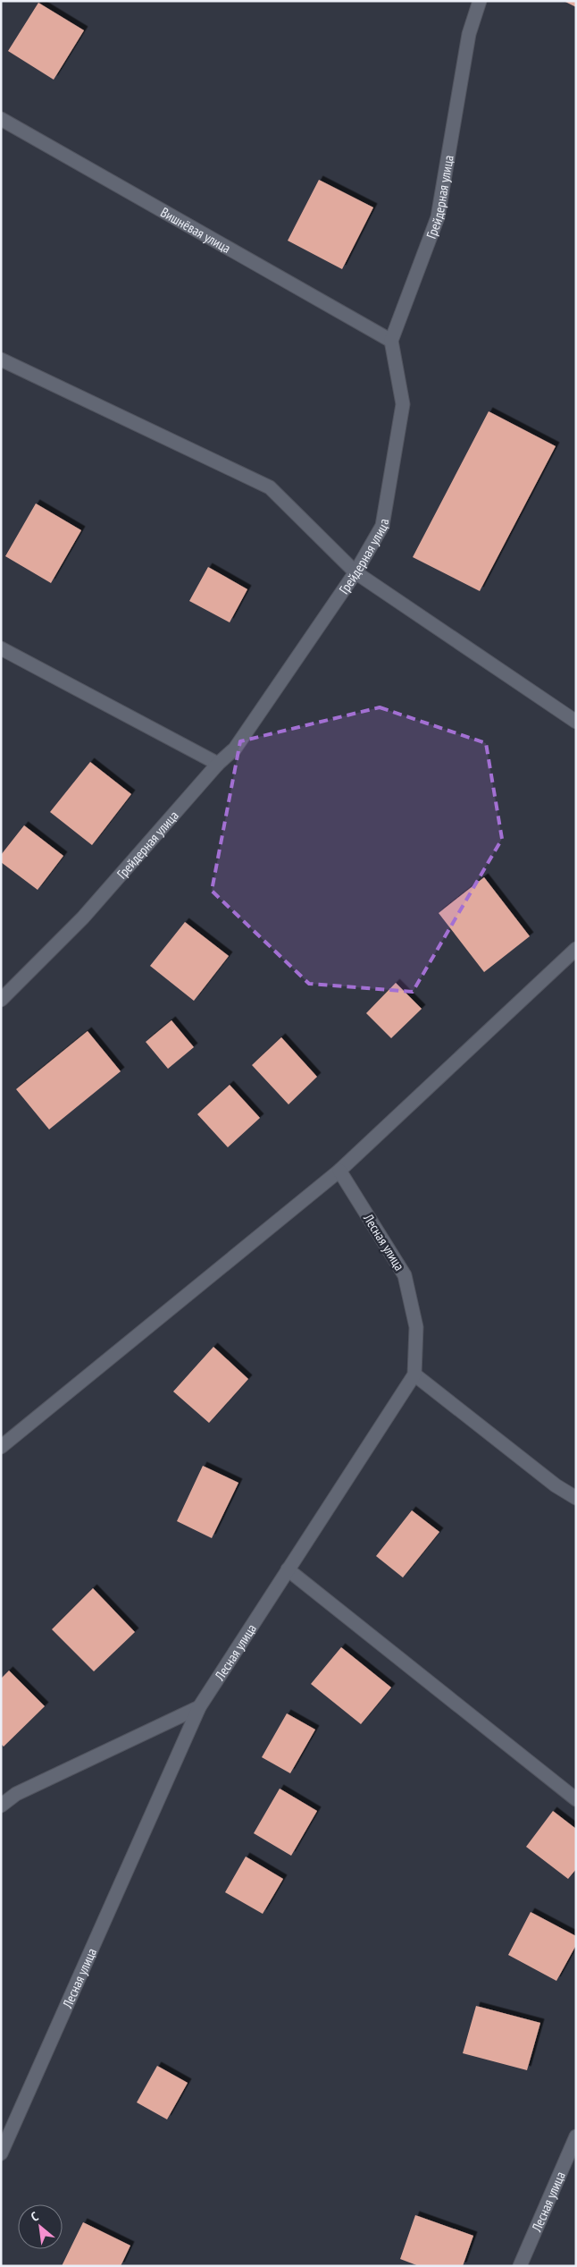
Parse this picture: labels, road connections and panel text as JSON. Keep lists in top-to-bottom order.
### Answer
{
  "streets": {
    "street": ["Грейдерная улица", "Вишнёвая улица", "Лесная улица"]
  },
  "crossings": [
    ["Грейдерная улица", "Вишнёвая улица"]
  ],
  "north": "top left"
}
